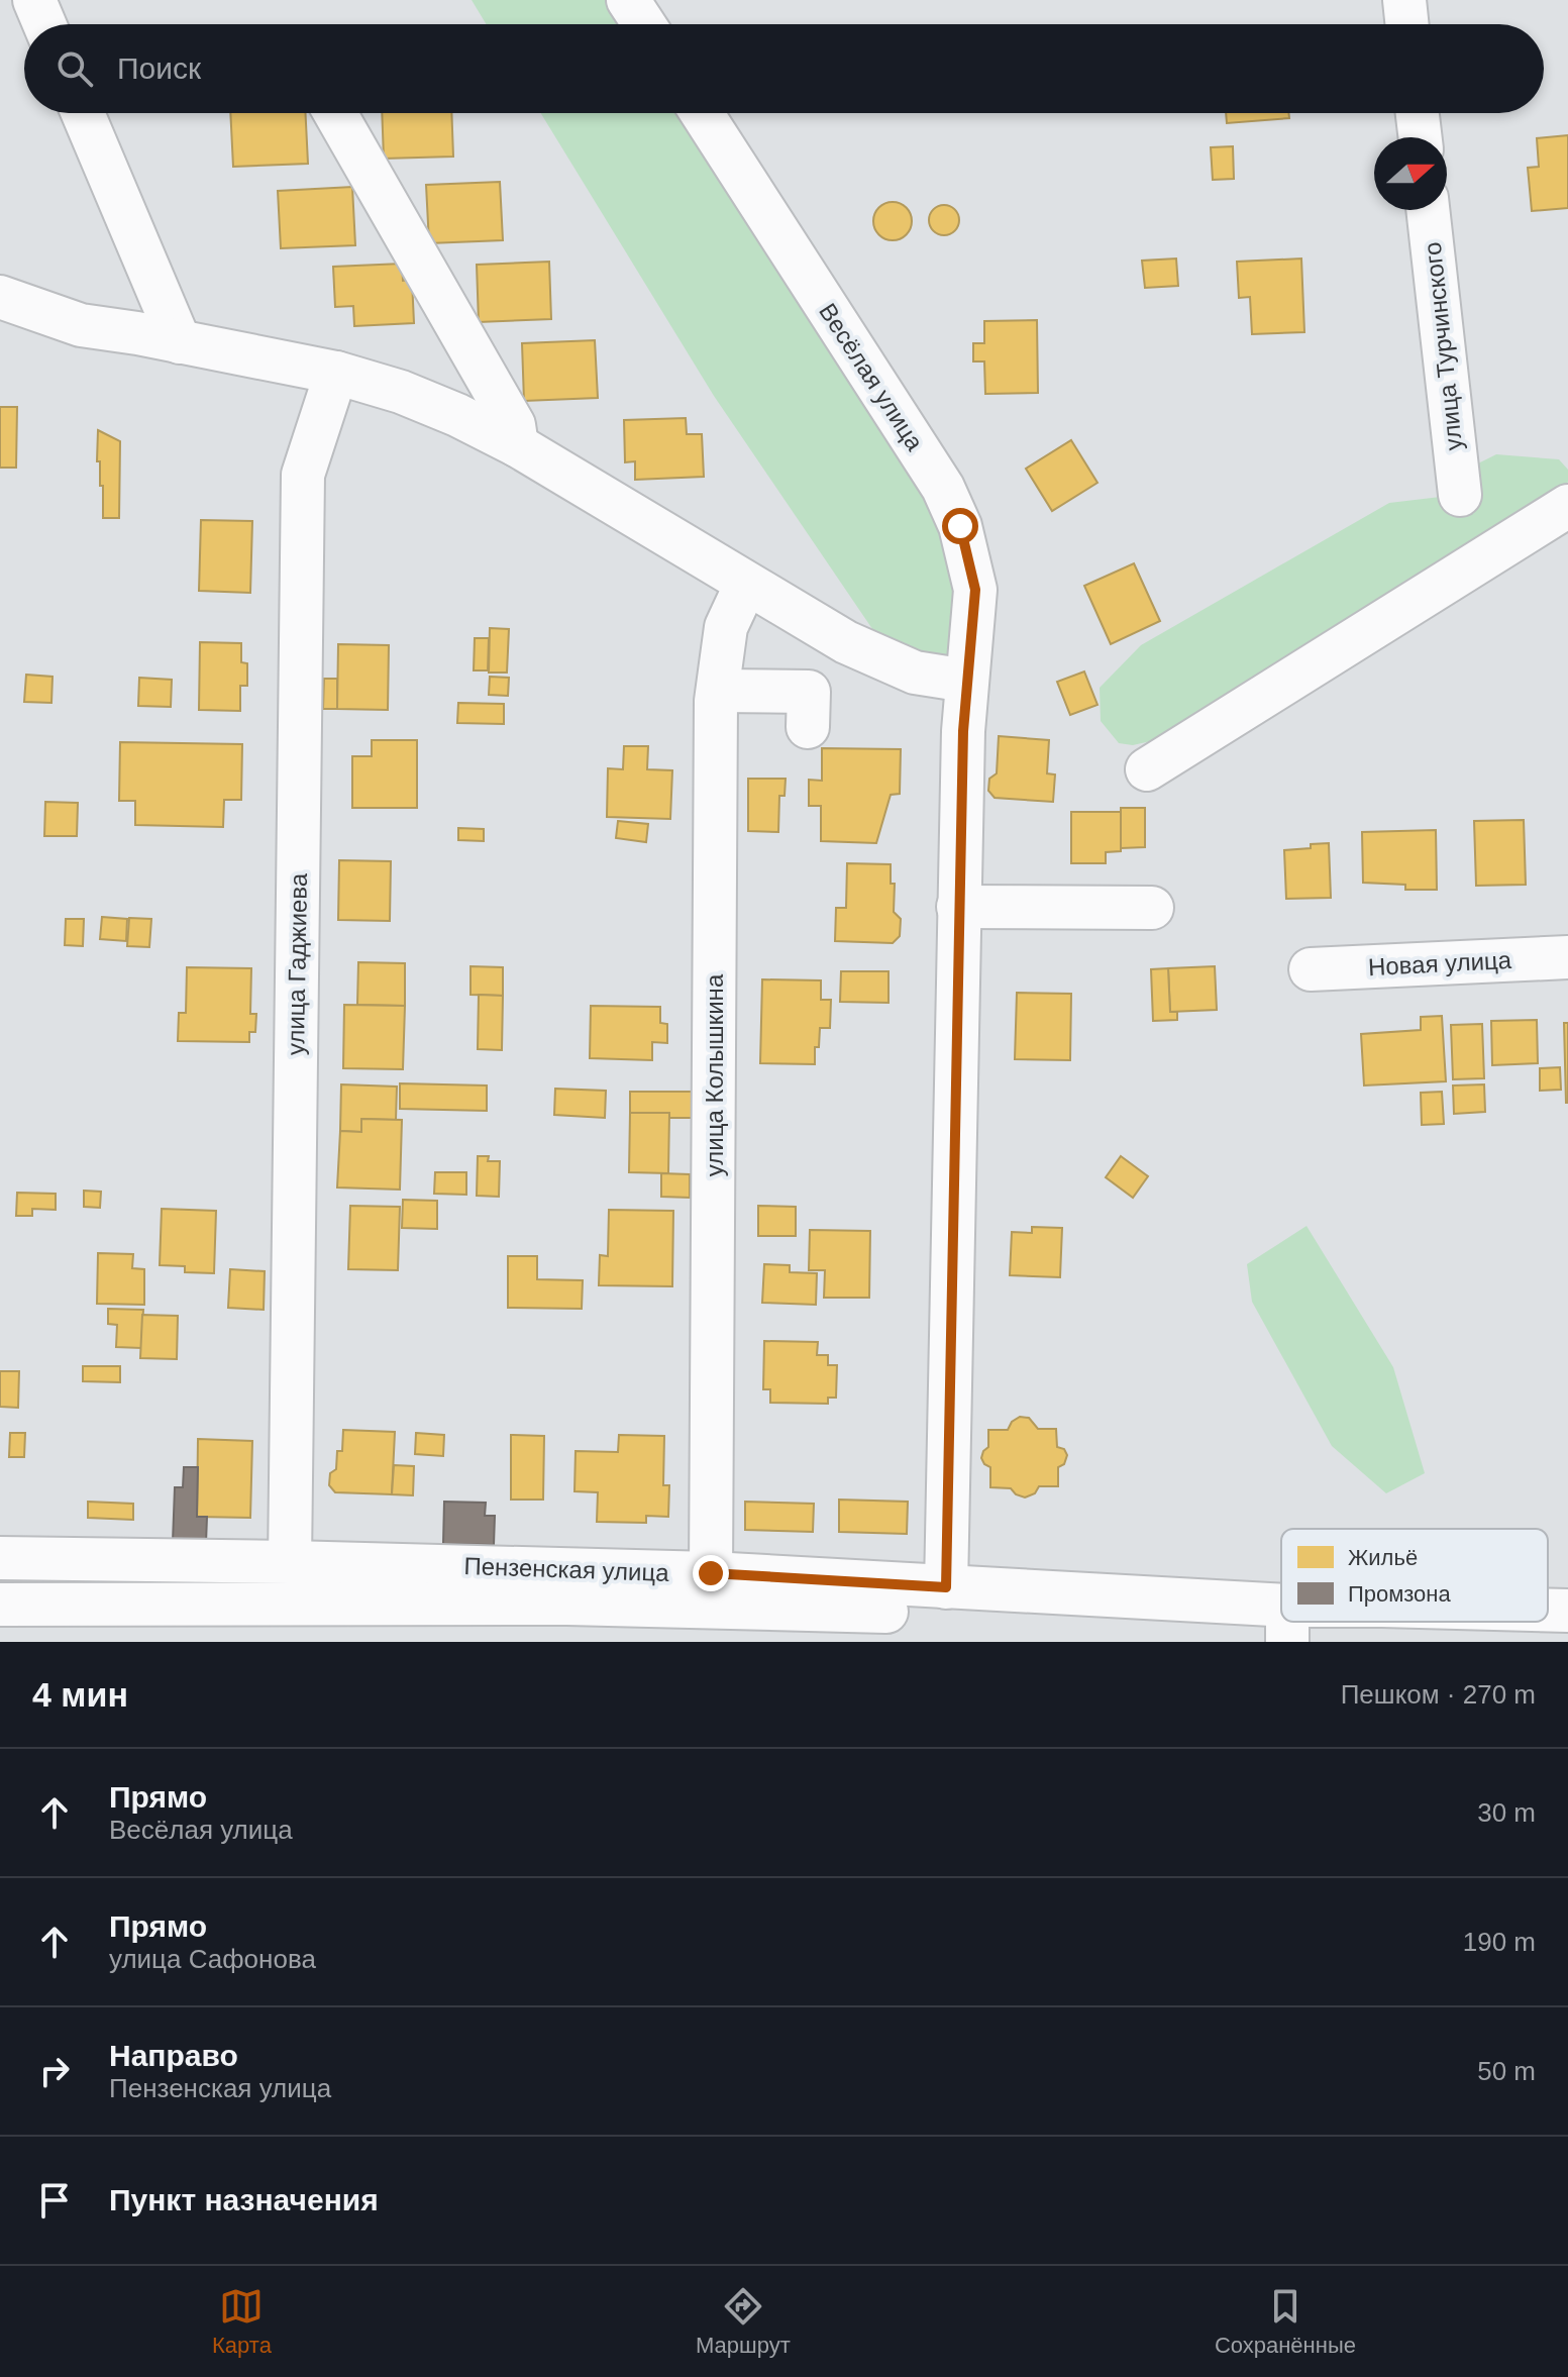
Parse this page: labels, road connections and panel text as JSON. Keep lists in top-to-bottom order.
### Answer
{
  "streets": {
    "street": [
      "улица Турчинского",
      "Весёлая улица",
      "Новая улица",
      "улица Гаджиева",
      "улица Колышкина",
      "Пензенская улица"
    ]
  },
  "crossings": [
    ["Весёлая улица", "Пензенская улица"],
    ["улица Гаджиева", "Пензенская улица"],
    ["улица Колышкина", "Пензенская улица"]
  ],
  "legend": ["Жильё", "Промзона"],
  "north": "right",
  "page": {
    "search": "Поиск",
    "heading": ["4 мин", "Пешком · 270 m"],
    "list": [
      ["Прямо", "Весёлая улица", "30 m"],
      ["Прямо", "улица Сафонова", "190 m"],
      ["Направо", "Пензенская улица", "50 m"],
      "Пункт назначения"
    ],
    "nav": ["Карта", "Маршрут", "Сохранённые"]
  }
}
